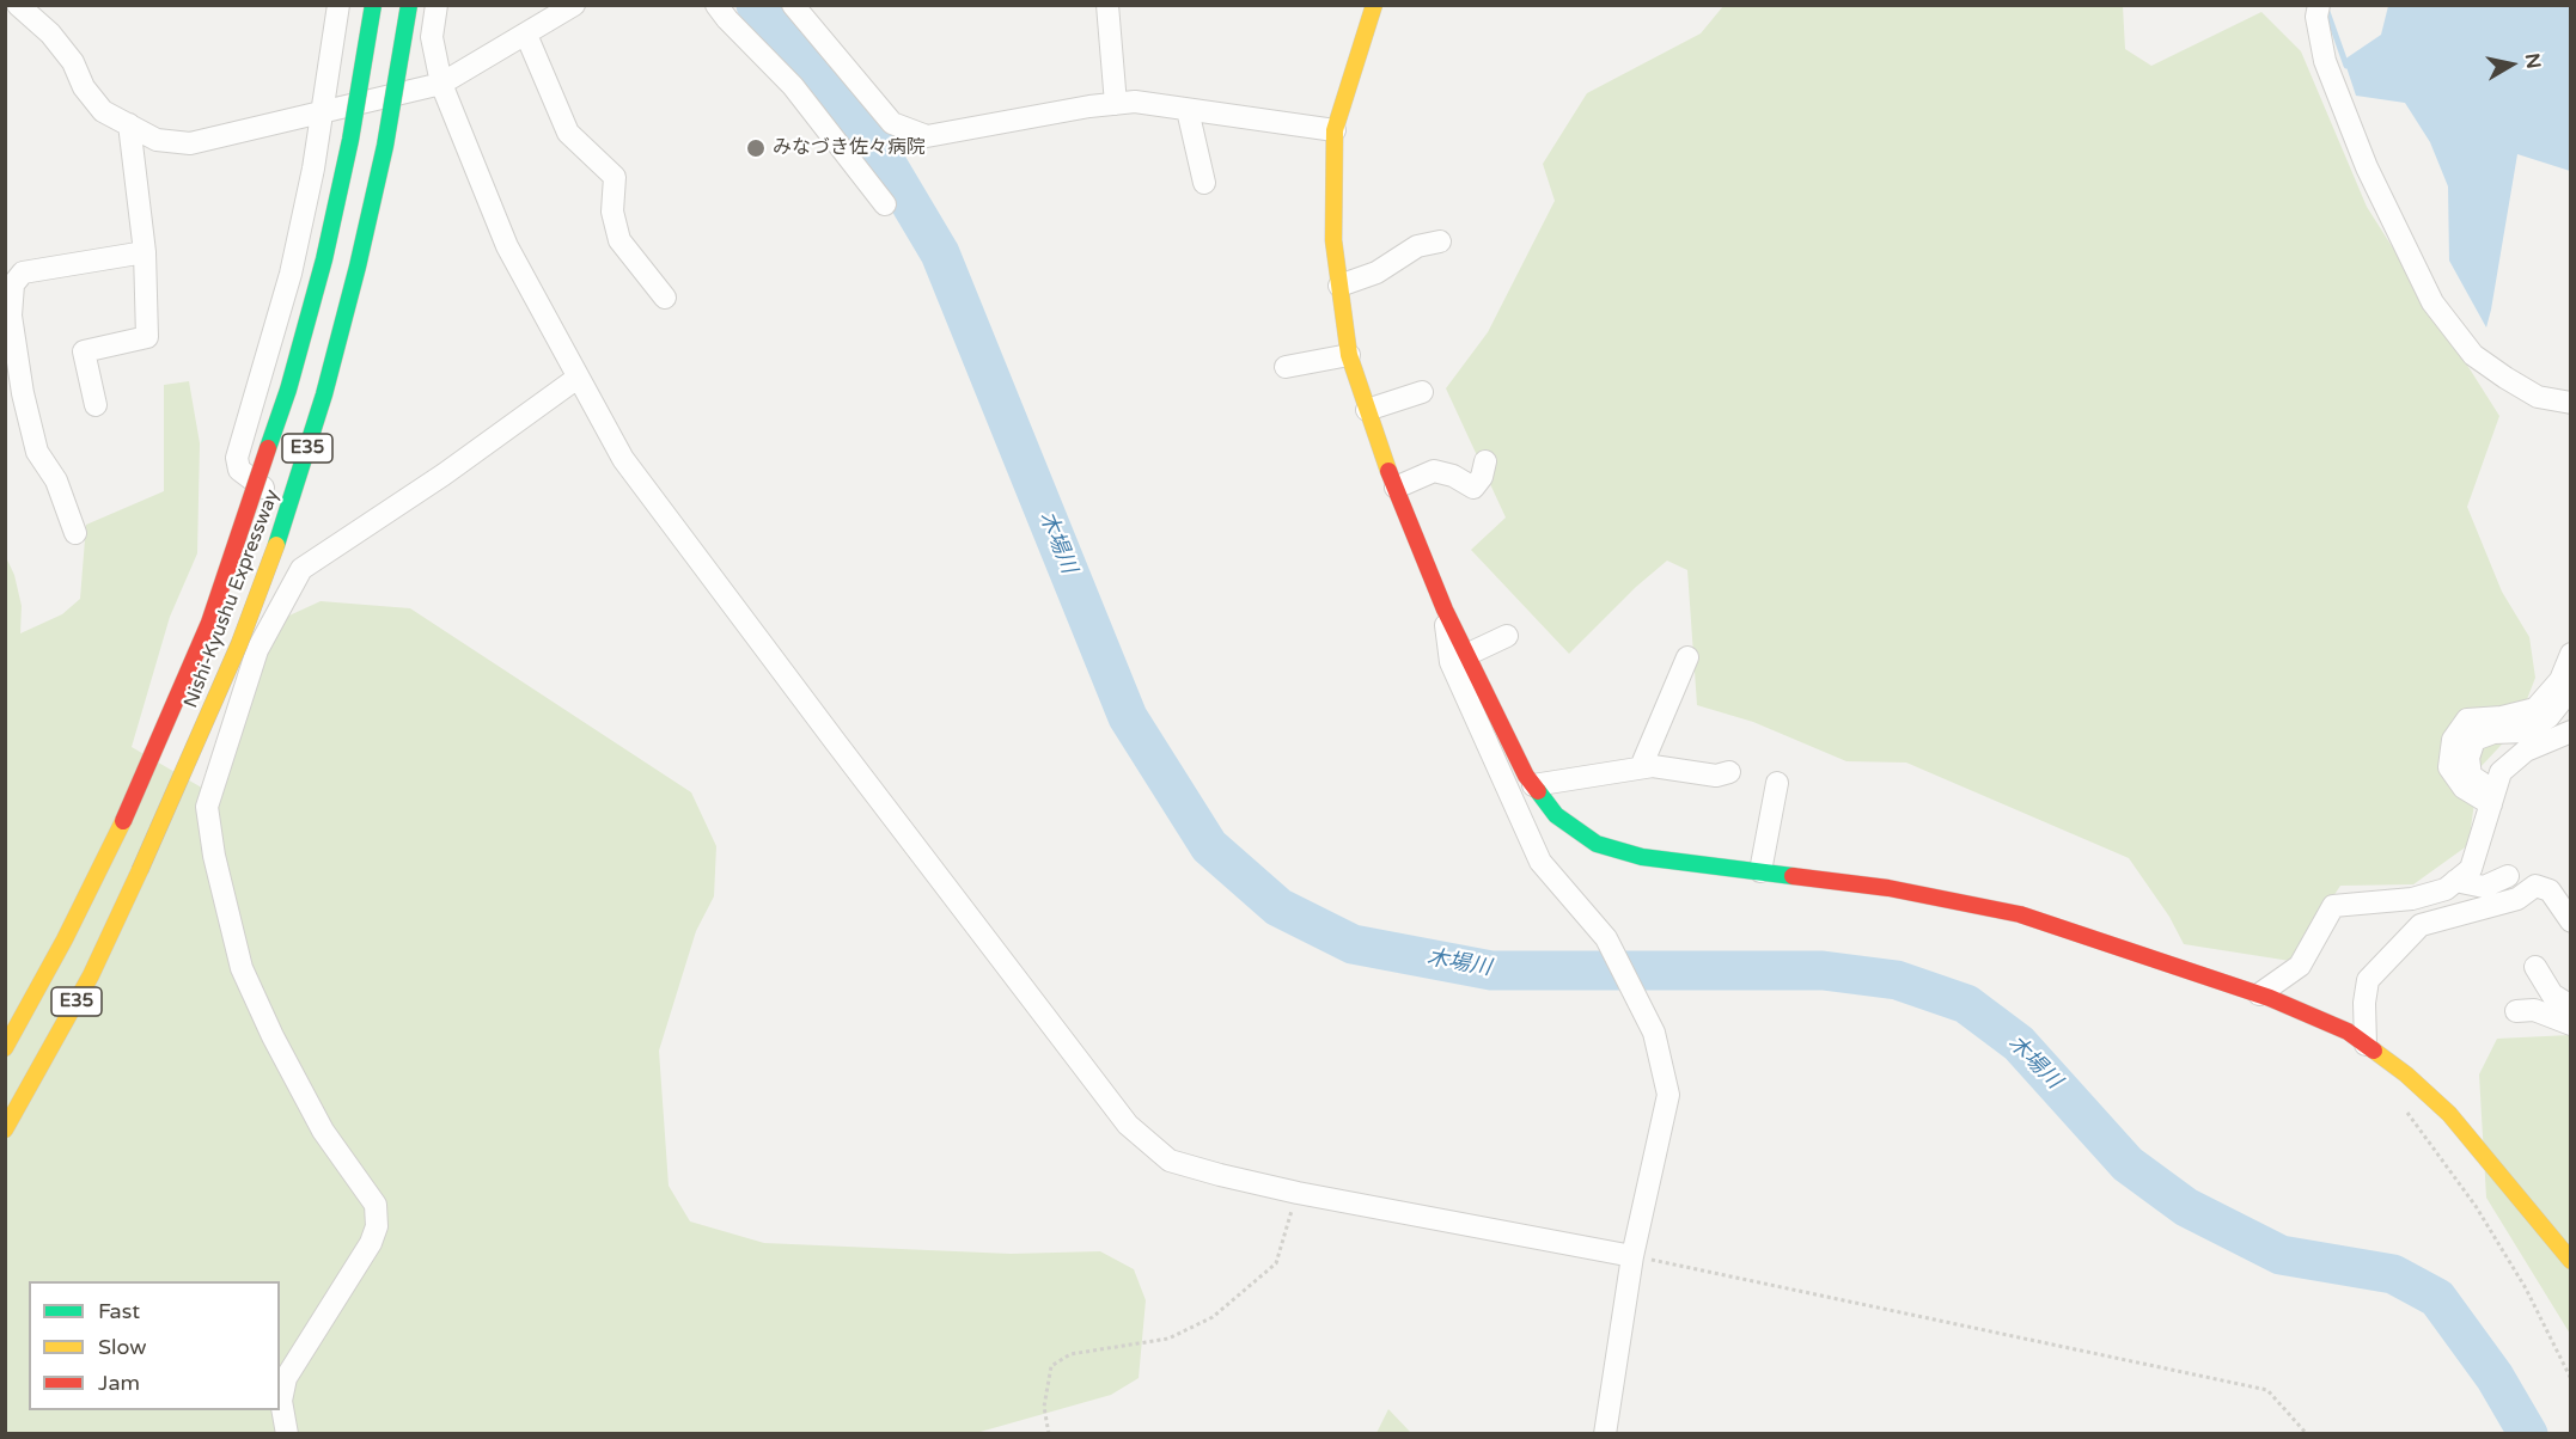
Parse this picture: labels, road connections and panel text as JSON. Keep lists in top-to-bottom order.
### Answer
{
  "streets": {
    "main road": ["E35", "Nishi-Kyushu Expressway"]
  },
  "water": ["木場川"],
  "places": ["みなづき佐々病院"],
  "legend": ["Fast", "Slow", "Jam"],
  "north": "right"
}
